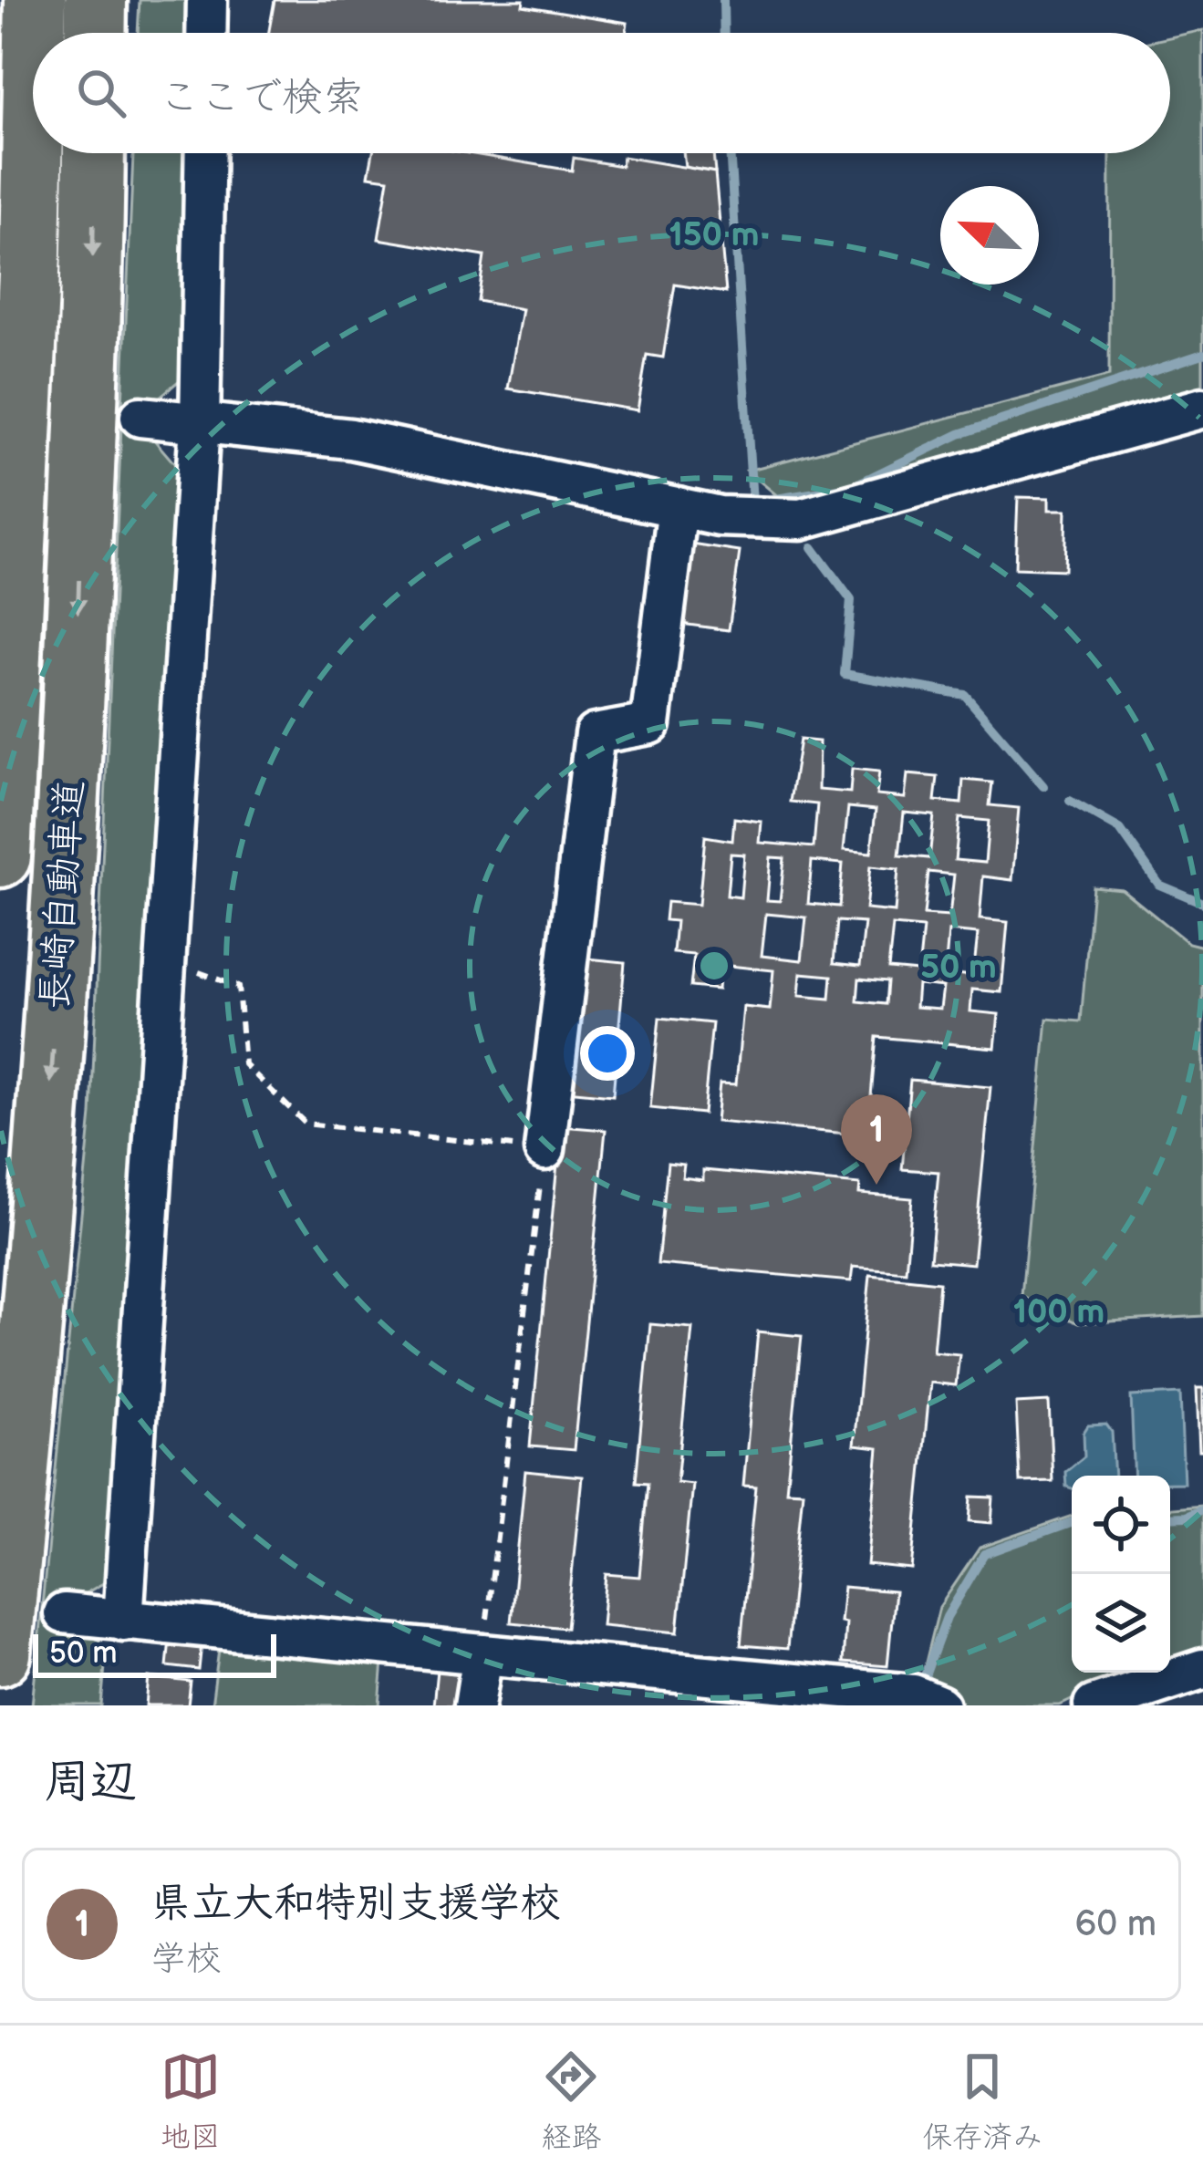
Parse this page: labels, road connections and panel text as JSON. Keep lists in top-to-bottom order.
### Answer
{
  "streets": {
    "highway": ["長崎自動車道"]
  },
  "scale_bar": "50 m",
  "north": "top left",
  "page": {
    "search": "ここで検索",
    "pins": "1",
    "scale": "50 m",
    "heading": "周辺",
    "list": [
      {
        "mark": "1",
        "name": "県立大和特別支援学校",
        "note": "学校",
        "value": "60 m"
      }
    ],
    "nav": ["地図", "経路", "保存済み"]
  },
  "rings": ["150 m", "50 m", "100 m"]
}
